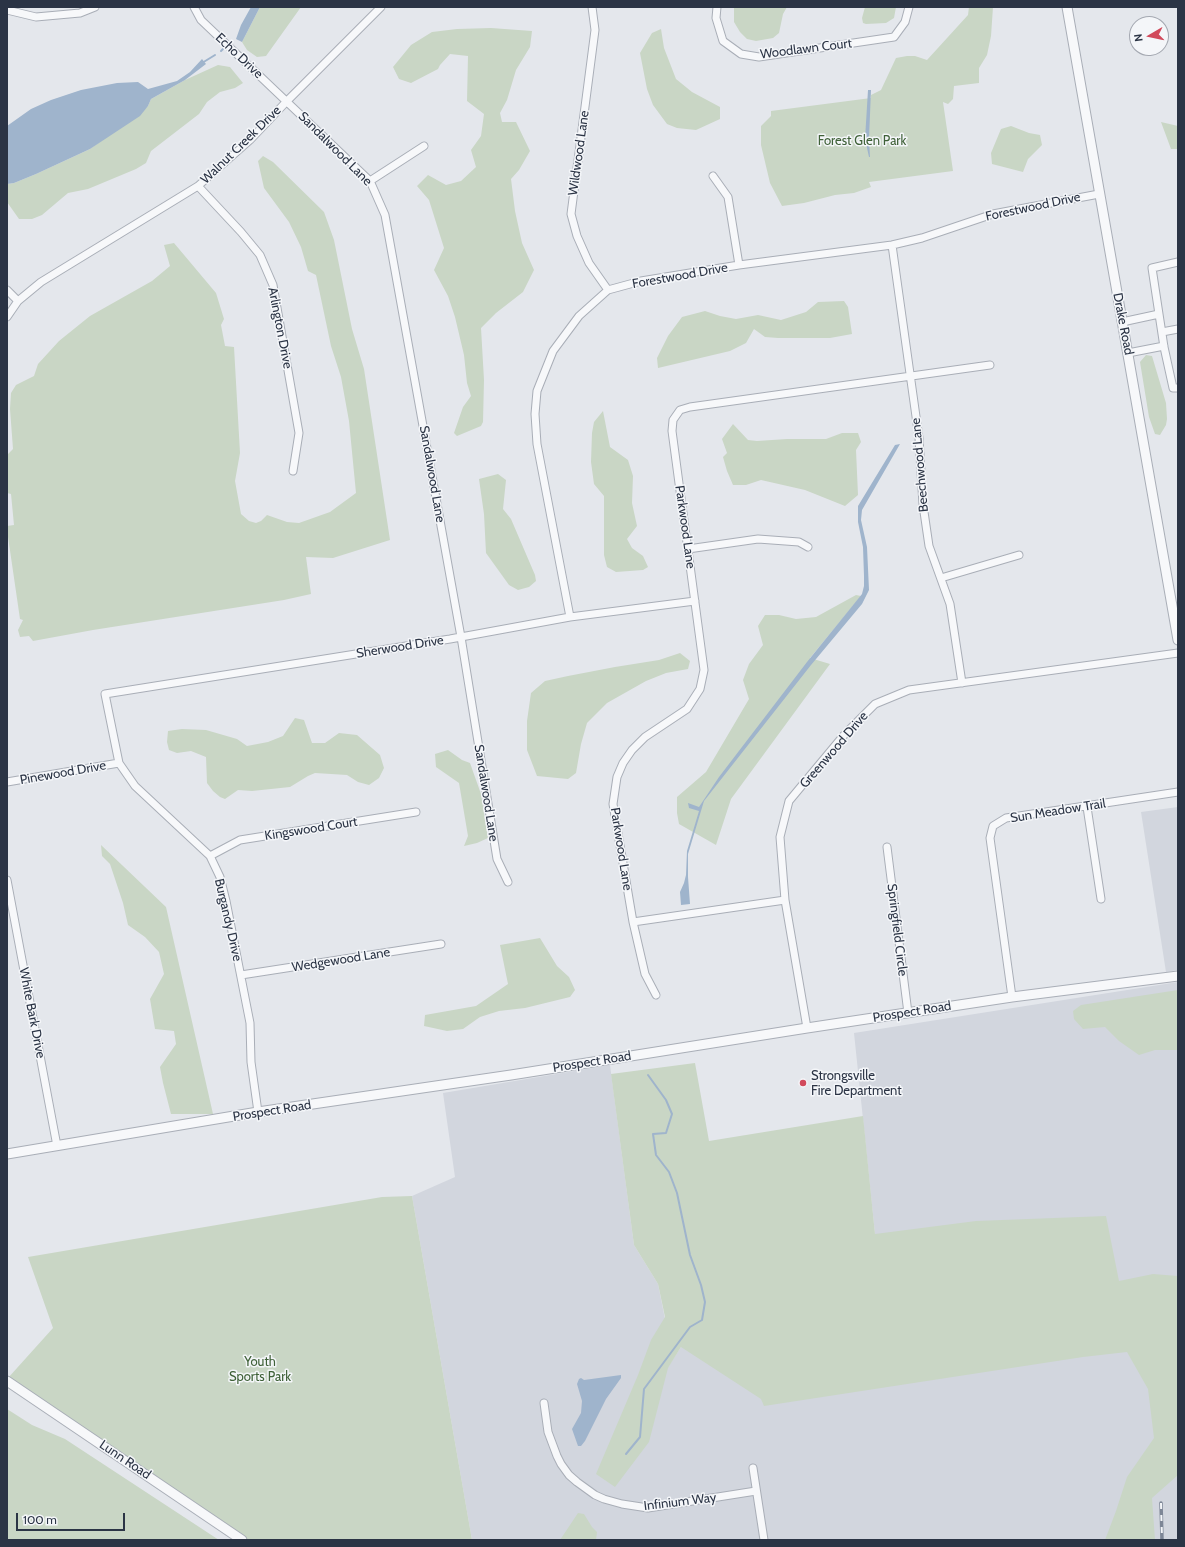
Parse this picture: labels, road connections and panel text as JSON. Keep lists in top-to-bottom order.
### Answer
{
  "streets": {
    "street": [
      "Woodlawn Court",
      "Echo Drive",
      "Walnut Creek Drive",
      "Sandalwood Lane",
      "Wildwood Lane",
      "Forestwood Drive",
      "Drake Road",
      "Arlington Drive",
      "Beechwood Lane",
      "Parkwood Lane",
      "Sherwood Drive",
      "Greenwood Drive",
      "Pinewood Drive",
      "Sun Meadow Trail",
      "Kingswood Court",
      "Burgandy Drive",
      "Springfield Circle",
      "Wedgewood Lane",
      "Prospect Road",
      "White Bark Drive",
      "Lunn Road",
      "Infinium Way"
    ]
  },
  "crossings": [
    ["Echo Drive", "Walnut Creek Drive"],
    ["Echo Drive", "Sandalwood Lane"],
    ["Walnut Creek Drive", "Sandalwood Lane"],
    ["Walnut Creek Drive", "Arlington Drive"],
    ["Sandalwood Lane", "Sherwood Drive"],
    ["Wildwood Lane", "Forestwood Drive"],
    ["Forestwood Drive", "Drake Road"],
    ["Forestwood Drive", "Beechwood Lane"],
    ["Forestwood Drive", "Sherwood Drive"],
    ["Beechwood Lane", "Parkwood Lane"],
    ["Beechwood Lane", "Greenwood Drive"],
    ["Parkwood Lane", "Sherwood Drive"],
    ["Sherwood Drive", "Burgandy Drive"],
    ["Greenwood Drive", "Prospect Road"],
    ["Pinewood Drive", "Burgandy Drive"],
    ["Sun Meadow Trail", "Prospect Road"],
    ["Kingswood Court", "Burgandy Drive"],
    ["Burgandy Drive", "Wedgewood Lane"],
    ["Burgandy Drive", "Prospect Road"],
    ["Springfield Circle", "Prospect Road"],
    ["Prospect Road", "White Bark Drive"]
  ],
  "parks": ["Forest Glen Park", "Youth Sports Park"],
  "places": ["Strongsville Fire Department"],
  "scale_bar": "100 m",
  "north": "left"
}
